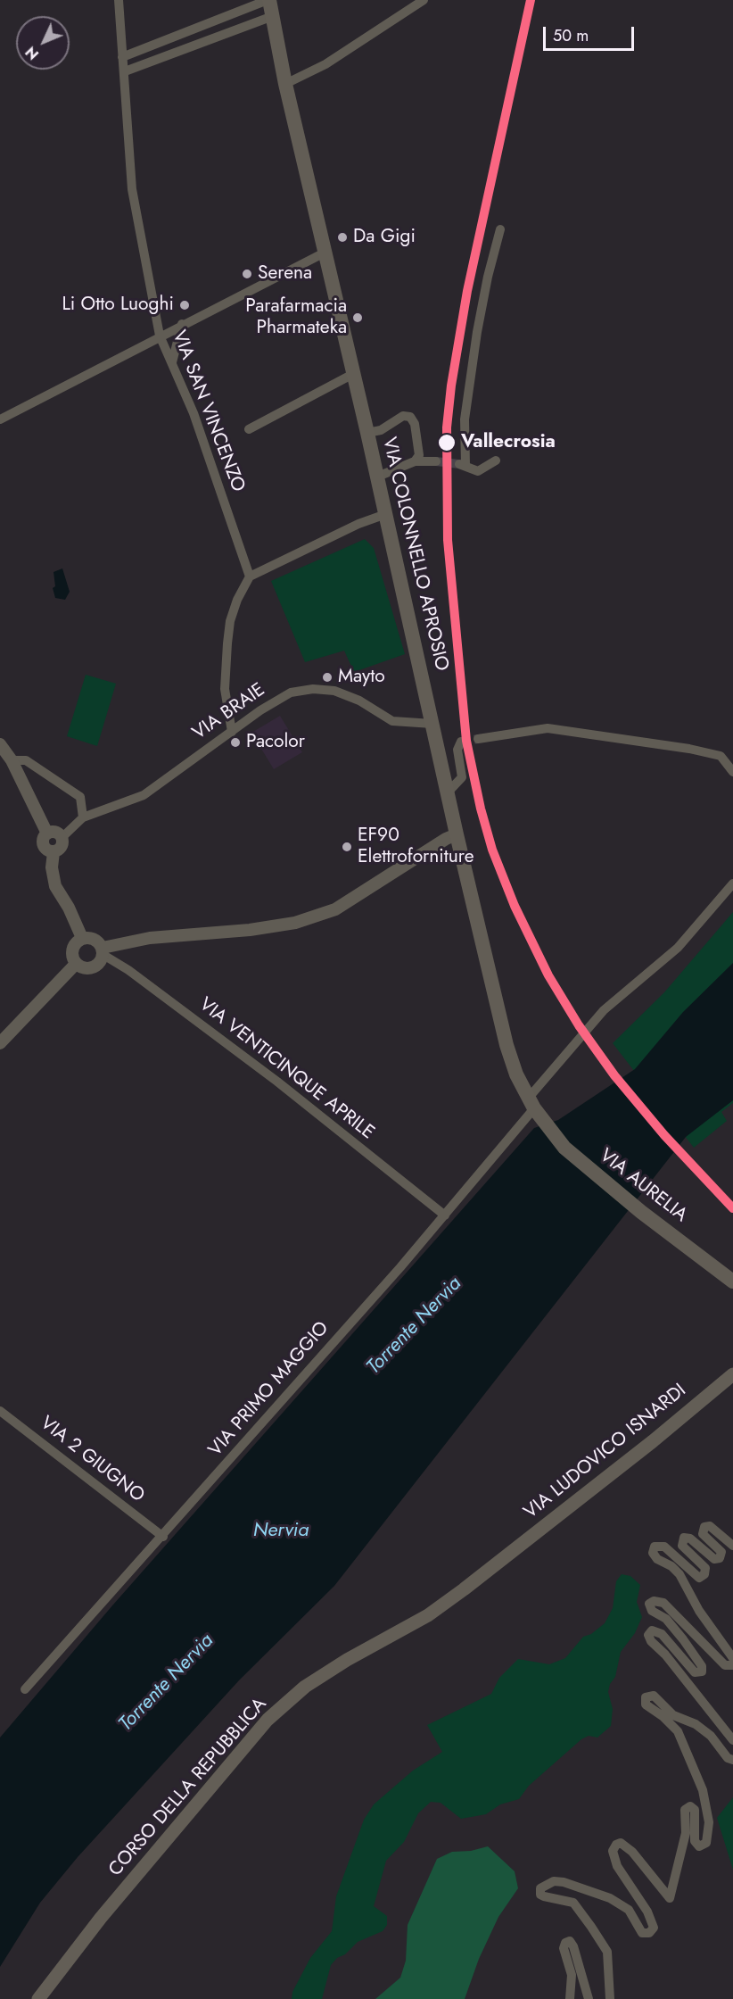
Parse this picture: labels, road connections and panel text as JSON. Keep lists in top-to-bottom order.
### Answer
{
  "streets": {
    "main road": [
      "VIA COLONNELLO APROSIO",
      "VIA AURELIA",
      "VIA LUDOVICO ISNARDI",
      "CORSO DELLA REPUBBLICA"
    ],
    "street": [
      "VIA SAN VINCENZO",
      "VIA BRAIE",
      "VIA VENTICINQUE APRILE",
      "VIA PRIMO MAGGIO",
      "VIA 2 GIUGNO"
    ]
  },
  "crossings": [
    ["VIA COLONNELLO APROSIO", "VIA BRAIE"],
    ["VIA COLONNELLO APROSIO", "VIA AURELIA"],
    ["VIA COLONNELLO APROSIO", "VIA PRIMO MAGGIO"],
    ["VIA VENTICINQUE APRILE", "VIA PRIMO MAGGIO"],
    ["VIA AURELIA", "VIA PRIMO MAGGIO"],
    ["VIA PRIMO MAGGIO", "VIA 2 GIUGNO"],
    ["VIA LUDOVICO ISNARDI", "CORSO DELLA REPUBBLICA"]
  ],
  "water": ["Torrente Nervia", "Nervia"],
  "places": [
    "Da Gigi",
    "Serena",
    "Li Otto Luoghi",
    "Parafarmacia Pharmateka",
    "Vallecrosia",
    "Mayto",
    "Pacolor",
    "EF90 Elettroforniture"
  ],
  "scale_bar": "50 m",
  "north": "bottom left"
}
